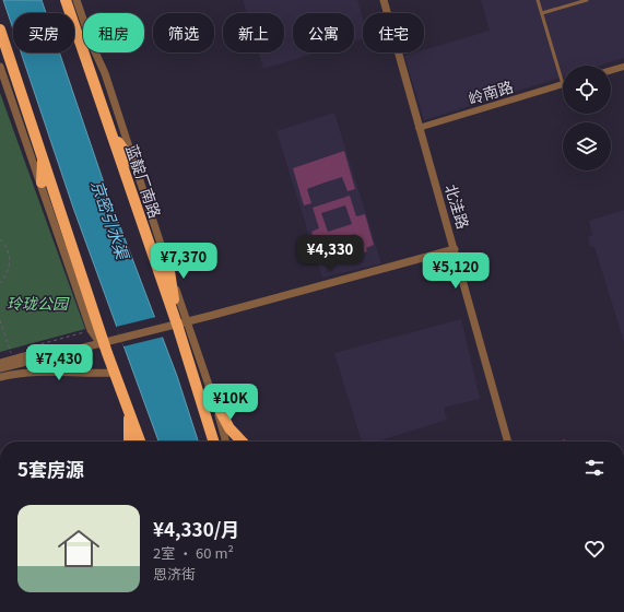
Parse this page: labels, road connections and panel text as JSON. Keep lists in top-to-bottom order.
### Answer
{
  "streets": {
    "highway": ["蓝靛厂南路"],
    "street": ["岭南路", "北洼路"]
  },
  "crossings": [
    ["岭南路", "北洼路"]
  ],
  "water": ["京密引水渠"],
  "parks": ["玲珑公园"],
  "page": {
    "chip": [
      "买房",
      "租房",
      "筛选",
      "新上",
      "公寓",
      "住宅"
    ],
    "price": [
      "¥4,330",
      "¥7,370",
      "¥5,120",
      "¥7,430",
      "¥10K"
    ],
    "heading": "5套房源",
    "list": [
      {
        "name": "¥4,330/月",
        "note": "2室 · 60 m² · 恩济街"
      }
    ]
  }
}
